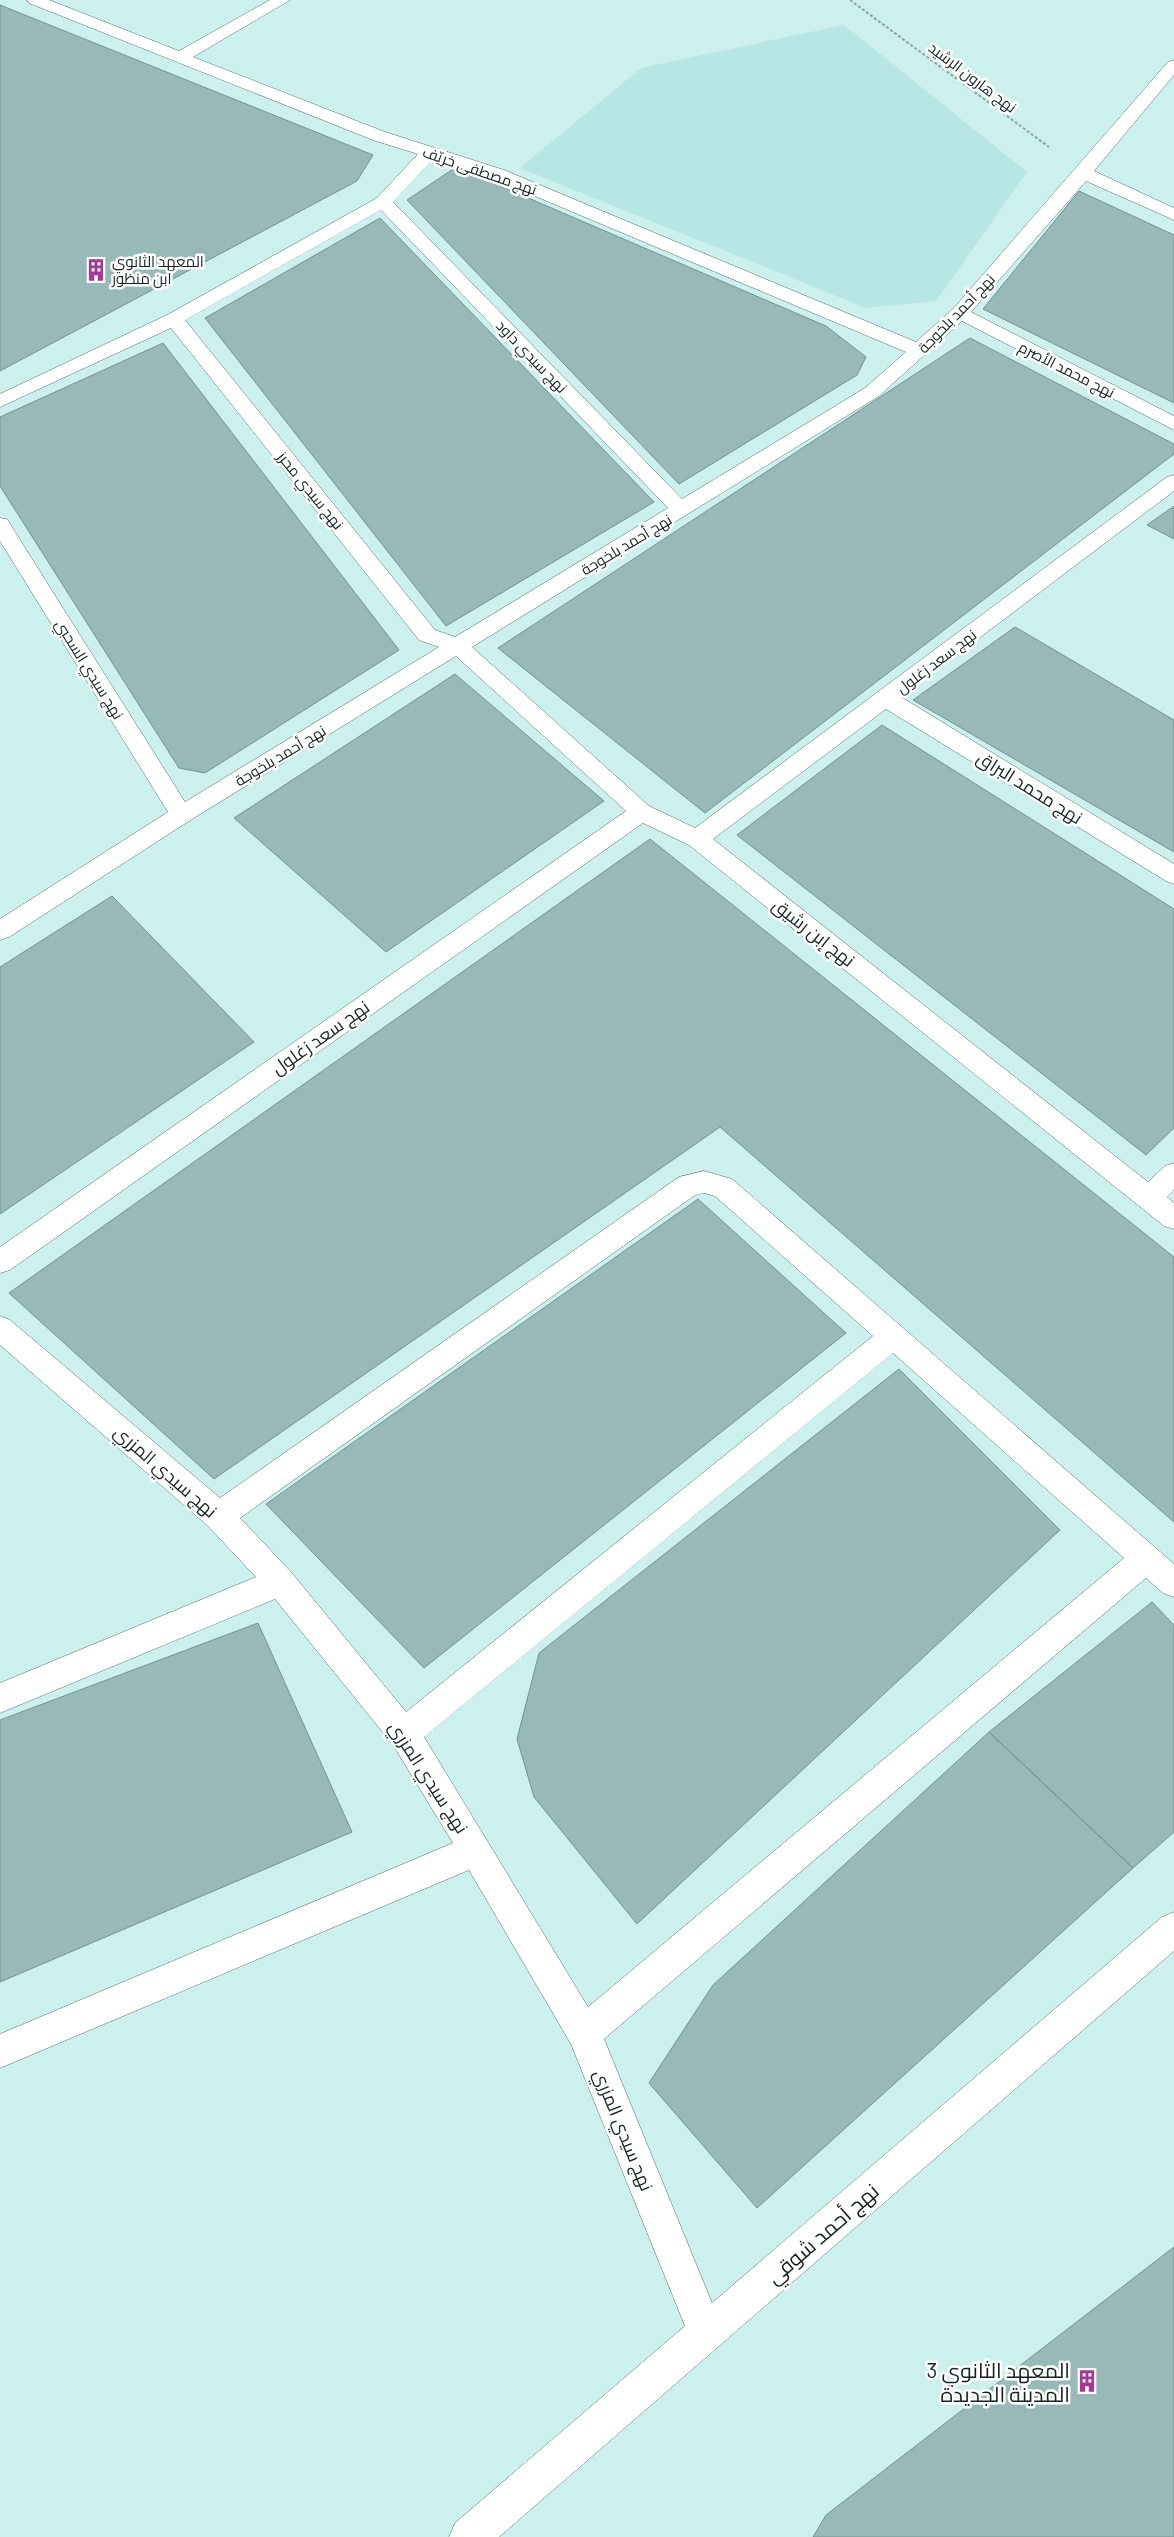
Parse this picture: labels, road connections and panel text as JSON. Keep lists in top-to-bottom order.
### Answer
{
  "streets": {
    "street": [
      "نهج مصطفى خريّف",
      "نهج أحمد بلخوجة",
      "نهج سيدي داود",
      "نهج محمد الأصرم",
      "نهج سيدي محرز",
      "نهج سعد زغلول",
      "نهج سيدي السحبي",
      "نهج محمد البراق",
      "نهج إبن رشيق",
      "نهج سيدي المزري",
      "نهج أحمد شوقي"
    ],
    "path": ["نهج هارون الرشيد"]
  },
  "crossings": [
    ["نهج هارون الرشيد", "نهج أحمد بلخوجة"],
    ["نهج مصطفى خريّف", "نهج أحمد بلخوجة"],
    ["نهج أحمد بلخوجة", "نهج سيدي داود"],
    ["نهج أحمد بلخوجة", "نهج محمد الأصرم"],
    ["نهج أحمد بلخوجة", "نهج سيدي محرز"],
    ["نهج أحمد بلخوجة", "نهج سيدي السحبي"],
    ["نهج أحمد بلخوجة", "نهج إبن رشيق"],
    ["نهج سيدي محرز", "نهج إبن رشيق"],
    ["نهج سعد زغلول", "نهج محمد البراق"],
    ["نهج سعد زغلول", "نهج إبن رشيق"],
    ["نهج سيدي المزري", "نهج أحمد شوقي"]
  ],
  "places": {
    "building": ["المعهد الثانوي ابن منظور", "3 المعهد الثانوي المدينة الجديدة"]
  }
}
